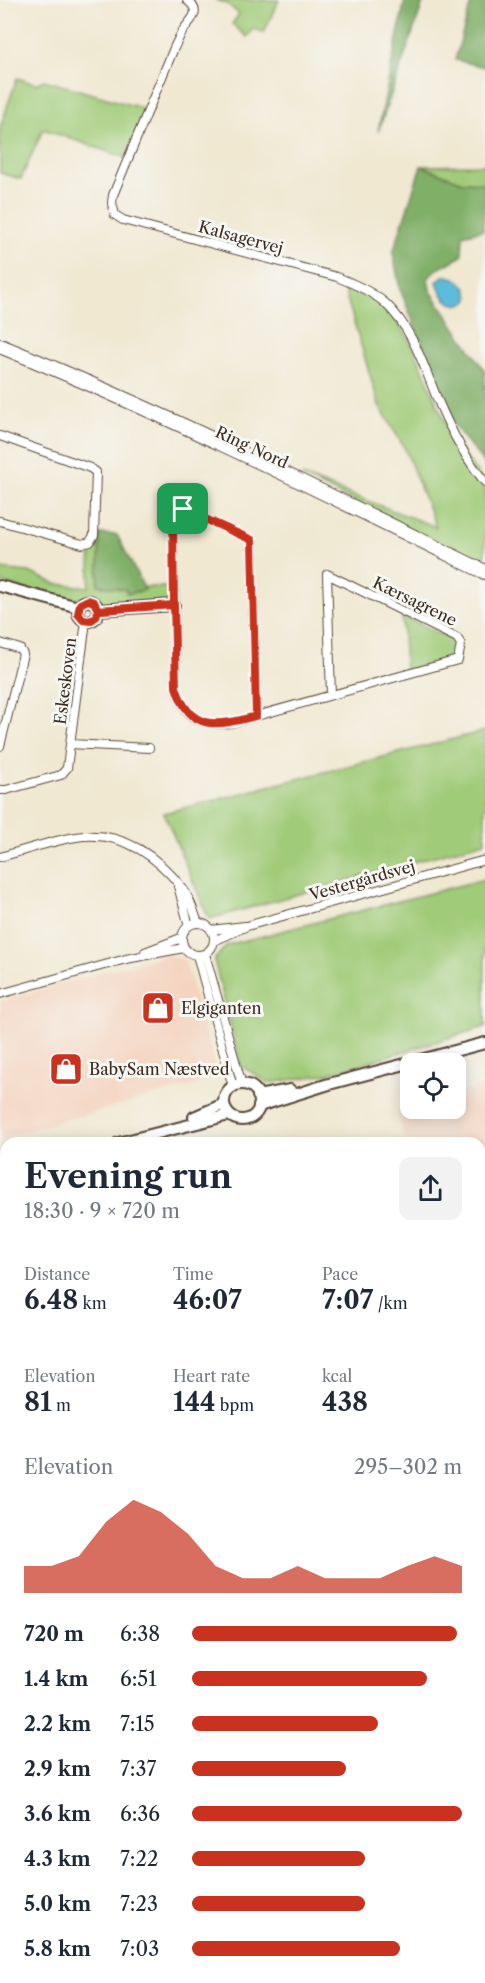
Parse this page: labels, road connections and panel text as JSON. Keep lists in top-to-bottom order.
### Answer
{
  "streets": {
    "highway": ["Ring Nord"],
    "street": [
      "Kalsagervej",
      "Kærsagrene",
      "Eskeskoven",
      "Vestergårdsvej"
    ]
  },
  "places": {
    "shop": ["Elgiganten", "BabySam Næstved"]
  },
  "page": {
    "heading": ["Evening run", "18:30 · 9 × 720 m"],
    "stats": [
      ["Distance", "6.48 km"],
      ["Time", "46:07"],
      ["Pace", "7:07 /km"],
      ["Elevation", "81 m"],
      ["Heart rate", "144 bpm"],
      ["kcal", "438"]
    ],
    "chart": ["Elevation", "295–302 m"],
    "list": [
      {
        "name": "720 m",
        "note": "6:38"
      },
      {
        "name": "1.4 km",
        "note": "6:51"
      },
      {
        "name": "2.2 km",
        "note": "7:15"
      },
      {
        "name": "2.9 km",
        "note": "7:37"
      },
      {
        "name": "3.6 km",
        "note": "6:36"
      },
      {
        "name": "4.3 km",
        "note": "7:22"
      },
      {
        "name": "5.0 km",
        "note": "7:23"
      },
      {
        "name": "5.8 km",
        "note": "7:03"
      }
    ]
  }
}
